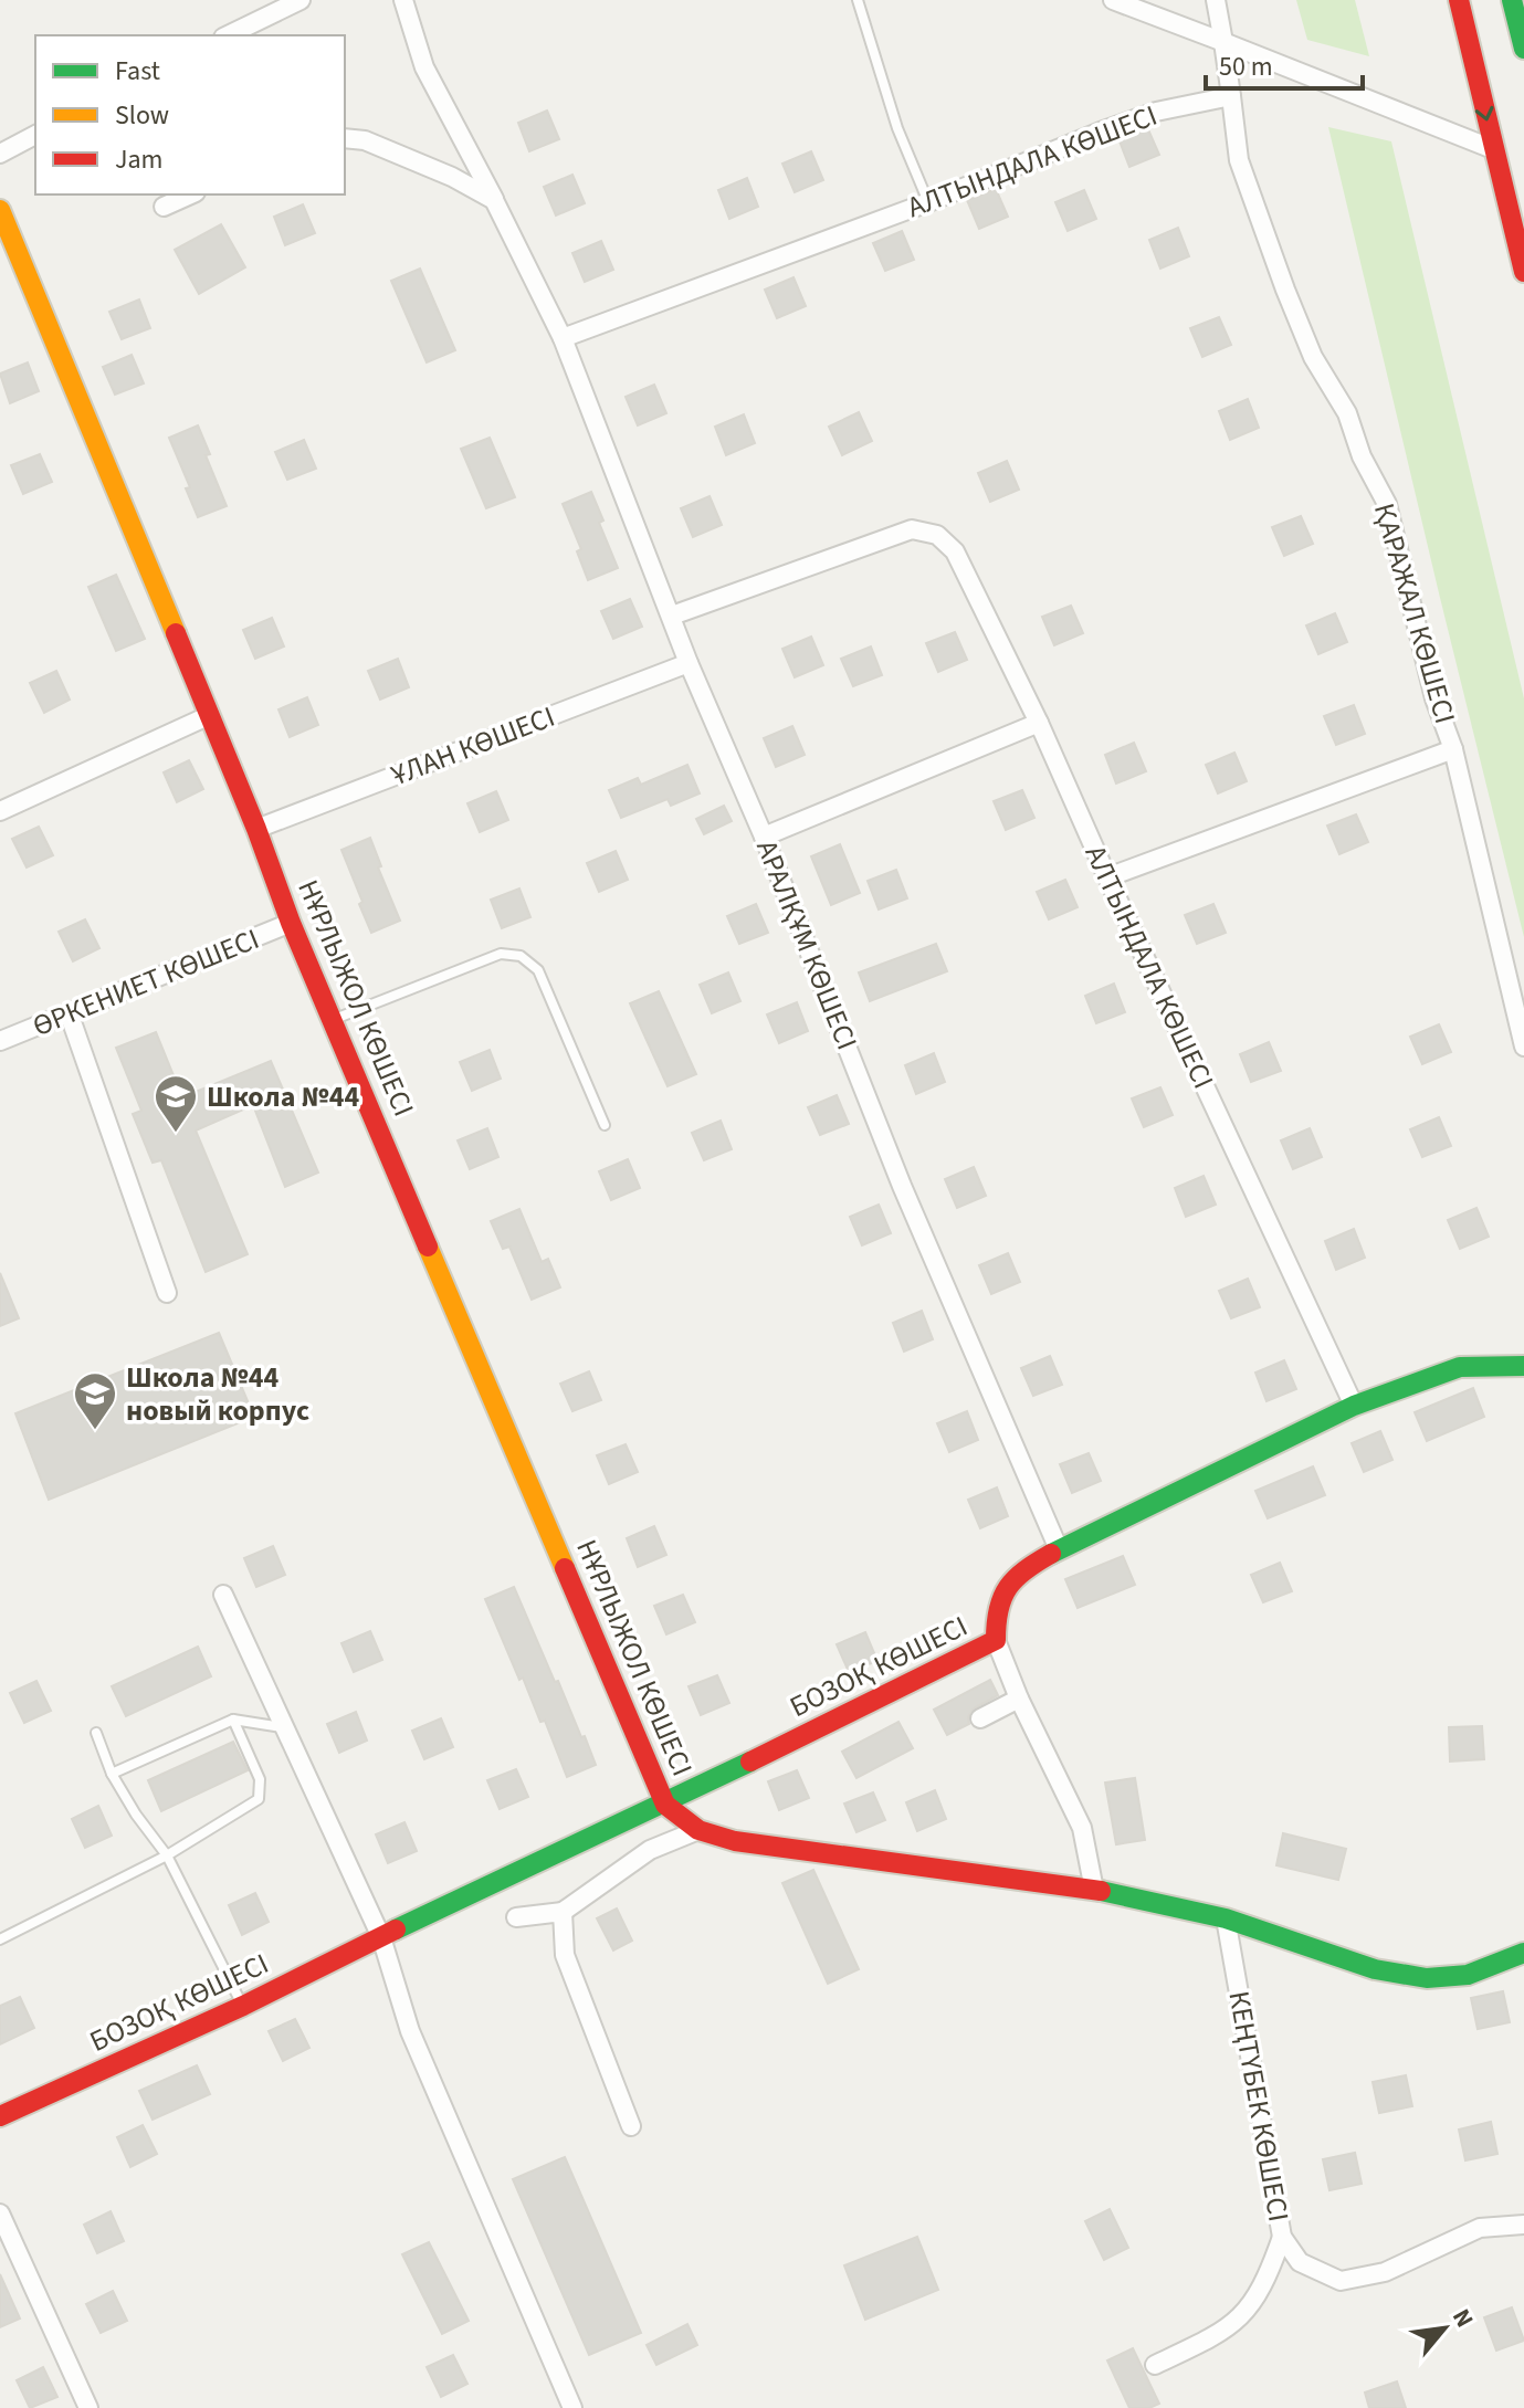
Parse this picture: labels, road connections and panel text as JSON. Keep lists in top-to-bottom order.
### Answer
{
  "streets": {
    "street": [
      "АЛТЫНДАЛА КӨШЕСІ",
      "ҚАРАЖАЛ КӨШЕСІ",
      "ҰЛАН КӨШЕСІ",
      "АРАЛҚҰМ КӨШЕСІ",
      "ӨРКЕНИЕТ КӨШЕСІ",
      "НҰРЛЫЖОЛ КӨШЕСІ",
      "БОЗОҚ КӨШЕСІ",
      "КЕҢТҮБЕК КӨШЕСІ"
    ]
  },
  "crossings": [
    ["АЛТЫНДАЛА КӨШЕСІ", "ҚАРАЖАЛ КӨШЕСІ"],
    ["АЛТЫНДАЛА КӨШЕСІ", "АРАЛҚҰМ КӨШЕСІ"],
    ["АЛТЫНДАЛА КӨШЕСІ", "БОЗОҚ КӨШЕСІ"],
    ["ҰЛАН КӨШЕСІ", "АРАЛҚҰМ КӨШЕСІ"],
    ["ҰЛАН КӨШЕСІ", "НҰРЛЫЖОЛ КӨШЕСІ"],
    ["АРАЛҚҰМ КӨШЕСІ", "БОЗОҚ КӨШЕСІ"],
    ["ӨРКЕНИЕТ КӨШЕСІ", "НҰРЛЫЖОЛ КӨШЕСІ"],
    ["НҰРЛЫЖОЛ КӨШЕСІ", "БОЗОҚ КӨШЕСІ"]
  ],
  "places": {
    "school or university": ["Школа №44", "Школа №44 новый корпус"]
  },
  "legend": ["Fast", "Slow", "Jam"],
  "scale_bar": "50 m",
  "north": "top right"
}
